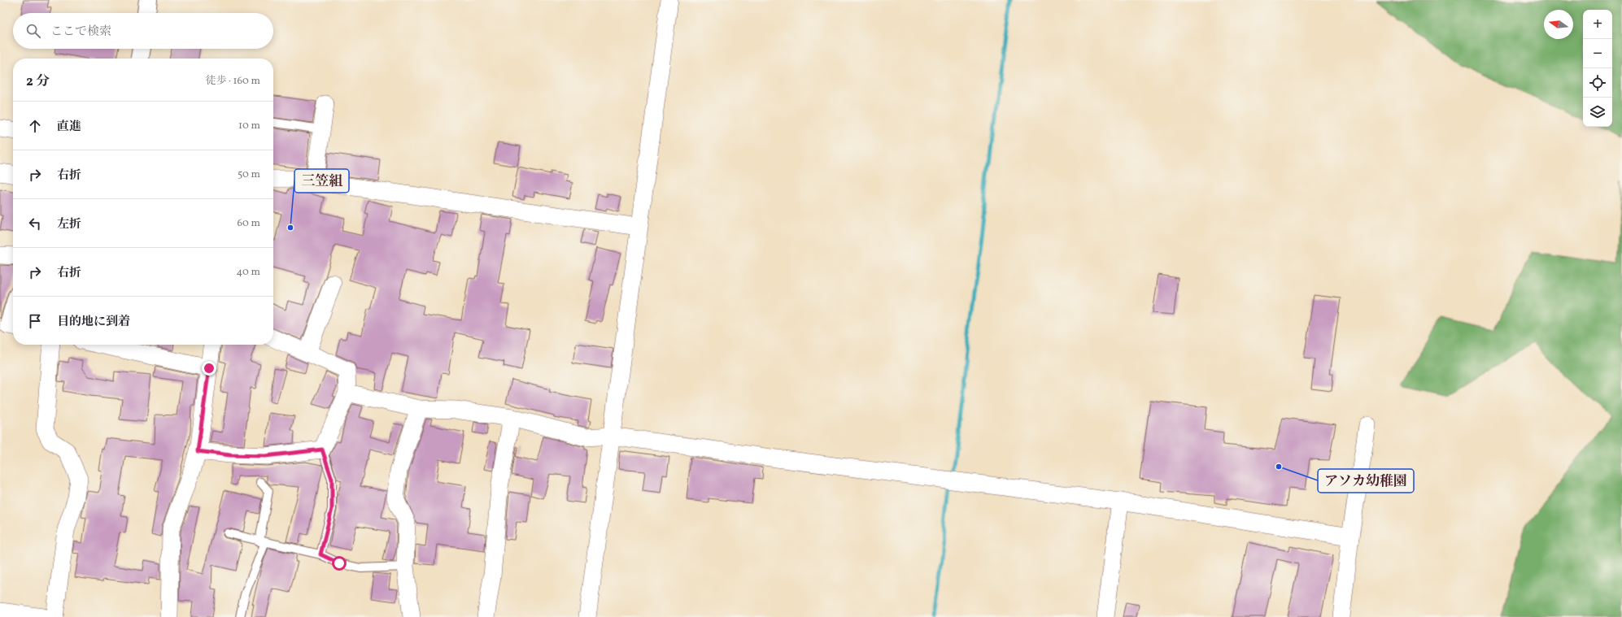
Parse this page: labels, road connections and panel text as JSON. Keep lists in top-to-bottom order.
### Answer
{
  "places": ["三笠組", "アソカ幼稚園"],
  "north": "left",
  "page": {
    "map_buttons": ["+", "−"],
    "search": "ここで検索",
    "heading": ["2 分", "徒歩 · 160 m"],
    "list": [
      ["直進", "10 m"],
      ["右折", "50 m"],
      ["左折", "60 m"],
      ["右折", "40 m"],
      "目的地に到着"
    ]
  }
}
